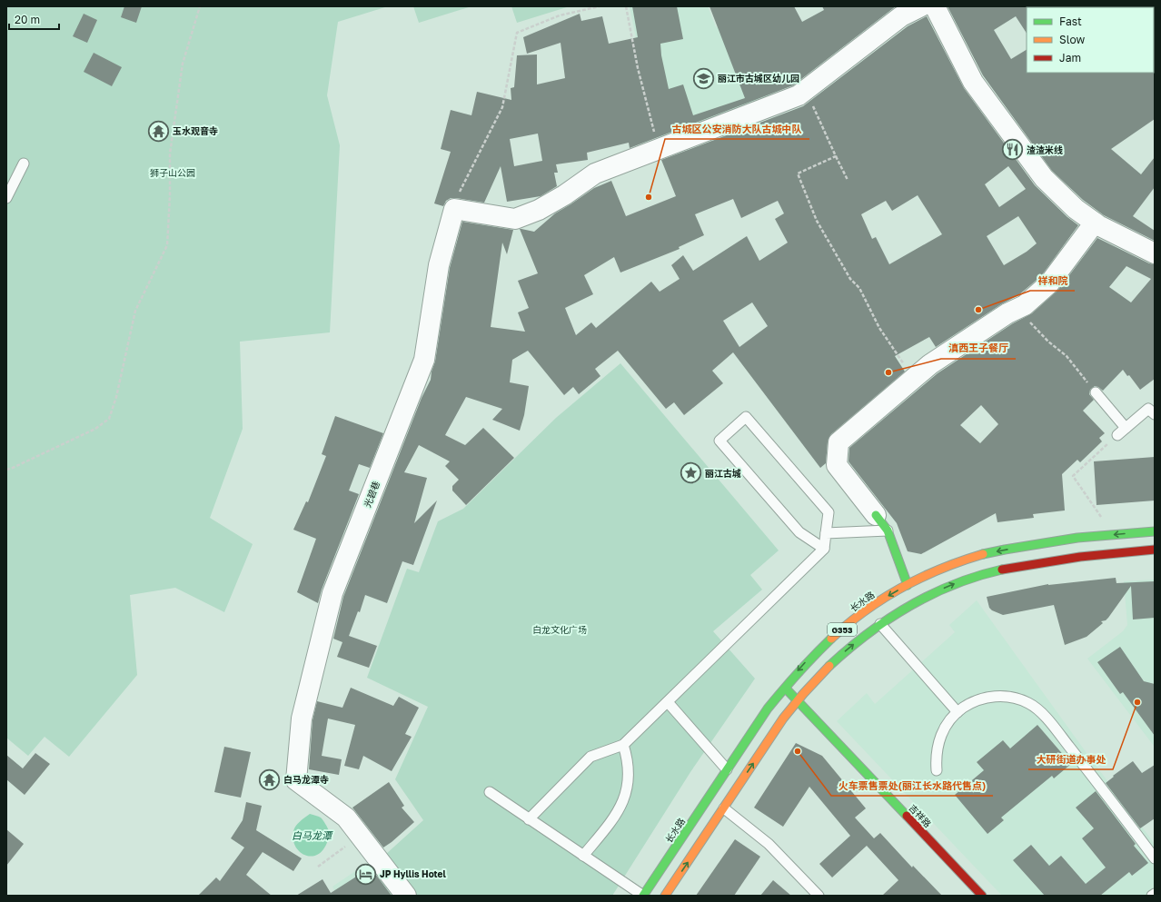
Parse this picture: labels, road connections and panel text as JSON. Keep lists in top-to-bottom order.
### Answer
{
  "streets": {
    "main road": ["长水路", "G353", "吉祥路"],
    "street": ["光碧巷"]
  },
  "crossings": [
    ["长水路", "吉祥路"],
    ["G353", "吉祥路"]
  ],
  "water": ["白马龙潭"],
  "parks": ["狮子山公园", "白龙文化广场"],
  "places": {
    "school or university": ["丽江市古城区幼儿园"],
    "temple": ["玉水观音寺", "白马龙潭寺"],
    "restaurant": ["渣渣米线"],
    "other": [
      "古城区公安消防大队古城中队",
      "祥和院",
      "滇西王子餐厅",
      "大研街道办事处",
      "火车票售票处(丽江长水路代售点)"
    ],
    "place": ["丽江古城"],
    "hotel": ["JP Hyllis Hotel"]
  },
  "legend": ["Fast", "Slow", "Jam"],
  "scale_bar": "20 m"
}
